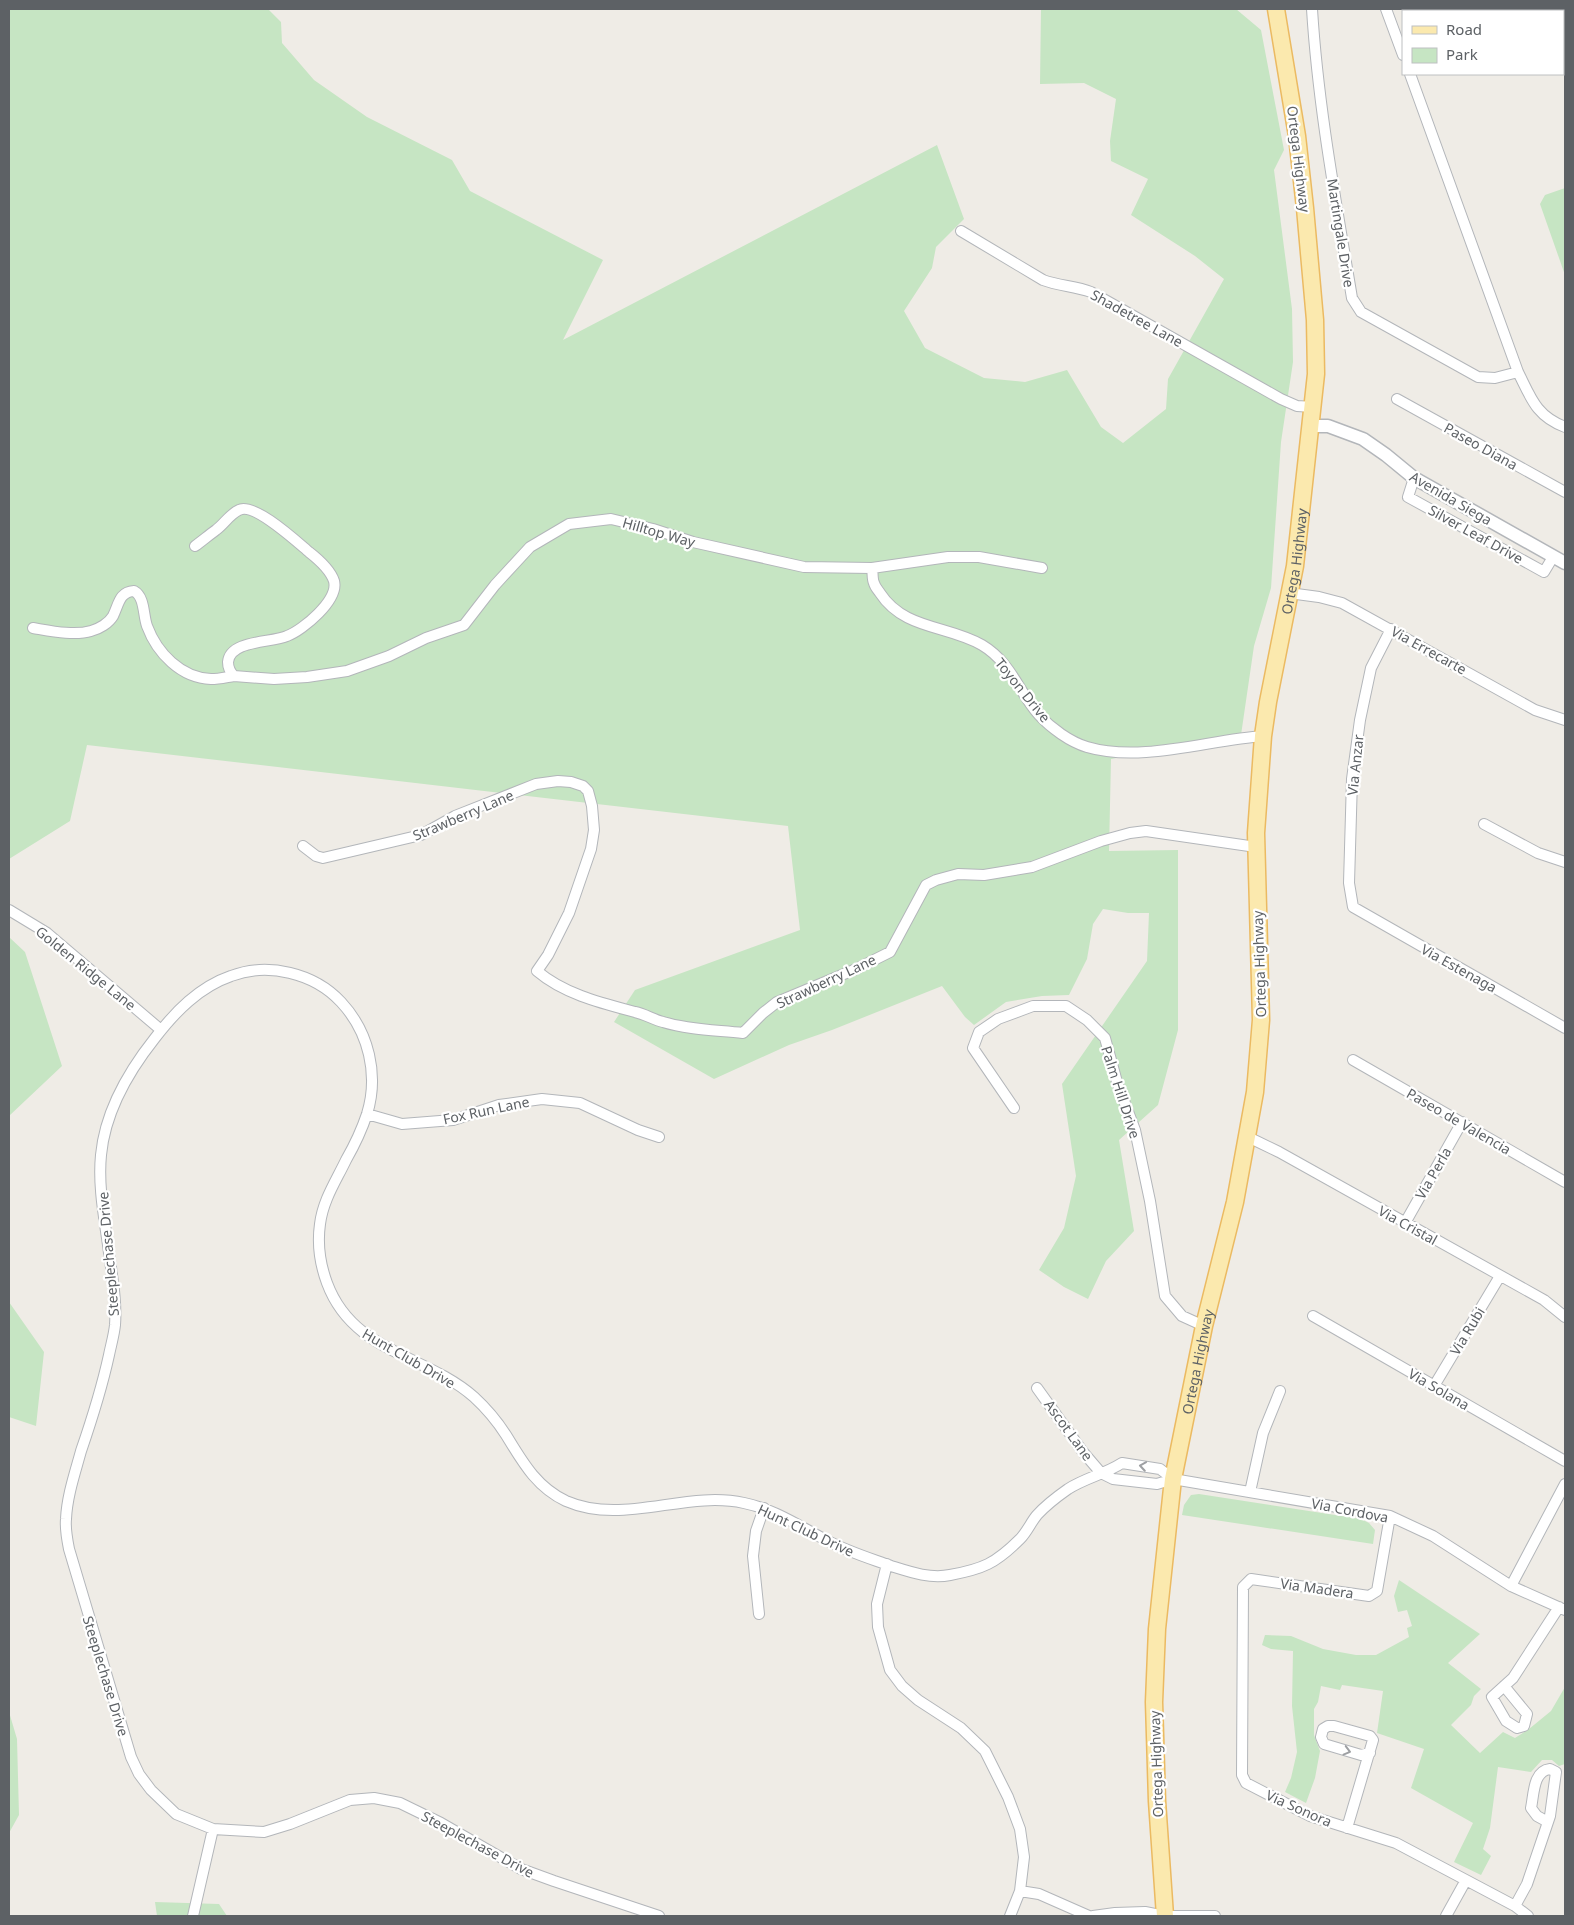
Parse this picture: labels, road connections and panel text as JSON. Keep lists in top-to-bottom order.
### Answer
{
  "streets": {
    "main road": ["Ortega Highway"],
    "street": [
      "Martingale Drive",
      "Shadetree Lane",
      "Paseo Diana",
      "Avenida Siega",
      "Hilltop Way",
      "Silver Leaf Drive",
      "Via Errecarte",
      "Toyon Drive",
      "Via Anzar",
      "Strawberry Lane",
      "Golden Ridge Lane",
      "Via Estenaga",
      "Palm Hill Drive",
      "Fox Run Lane",
      "Paseo de Valencia",
      "Via Perla",
      "Via Cristal",
      "Steeplechase Drive",
      "Via Rubi",
      "Hunt Club Drive",
      "Via Solana",
      "Ascot Lane",
      "Via Cordova",
      "Via Madera",
      "Via Sonora"
    ]
  },
  "crossings": [
    ["Ortega Highway", "Shadetree Lane"],
    ["Ortega Highway", "Avenida Siega"],
    ["Ortega Highway", "Via Errecarte"],
    ["Ortega Highway", "Toyon Drive"],
    ["Ortega Highway", "Strawberry Lane"],
    ["Ortega Highway", "Palm Hill Drive"],
    ["Ortega Highway", "Via Cristal"],
    ["Ortega Highway", "Hunt Club Drive"],
    ["Ortega Highway", "Via Cordova"],
    ["Avenida Siega", "Silver Leaf Drive"],
    ["Hilltop Way", "Toyon Drive"],
    ["Via Errecarte", "Via Anzar"],
    ["Via Anzar", "Via Estenaga"],
    ["Golden Ridge Lane", "Steeplechase Drive"],
    ["Golden Ridge Lane", "Hunt Club Drive"],
    ["Fox Run Lane", "Hunt Club Drive"],
    ["Paseo de Valencia", "Via Perla"],
    ["Via Perla", "Via Cristal"],
    ["Via Cristal", "Via Rubi"],
    ["Steeplechase Drive", "Hunt Club Drive"],
    ["Via Rubi", "Via Solana"],
    ["Hunt Club Drive", "Ascot Lane"],
    ["Hunt Club Drive", "Via Cordova"],
    ["Via Cordova", "Via Madera"],
    ["Via Madera", "Via Sonora"]
  ],
  "legend": ["Road", "Park"]
}
